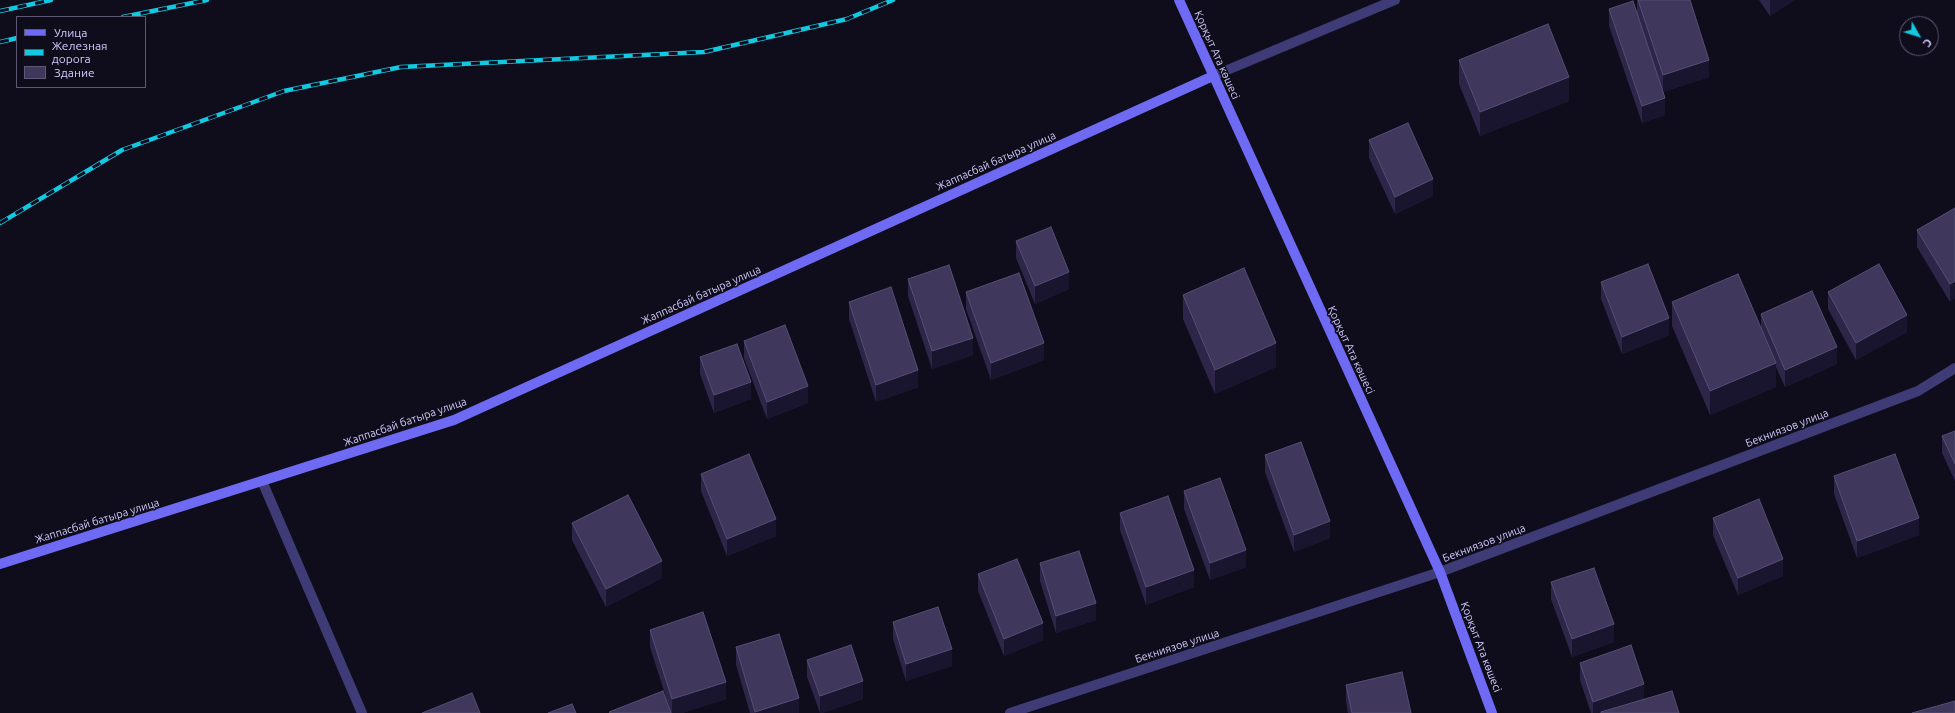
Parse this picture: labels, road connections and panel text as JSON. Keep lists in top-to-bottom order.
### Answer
{
  "streets": {
    "main road": ["Қорқыт Ата көшесі", "Жаппасбай батыра улица"],
    "street": ["Бекниязов улица"]
  },
  "crossings": [
    ["Қорқыт Ата көшесі", "Жаппасбай батыра улица"],
    ["Қорқыт Ата көшесі", "Бекниязов улица"]
  ],
  "legend": ["Улица", "Железная дорога", "Здание"],
  "north": "bottom right"
}
